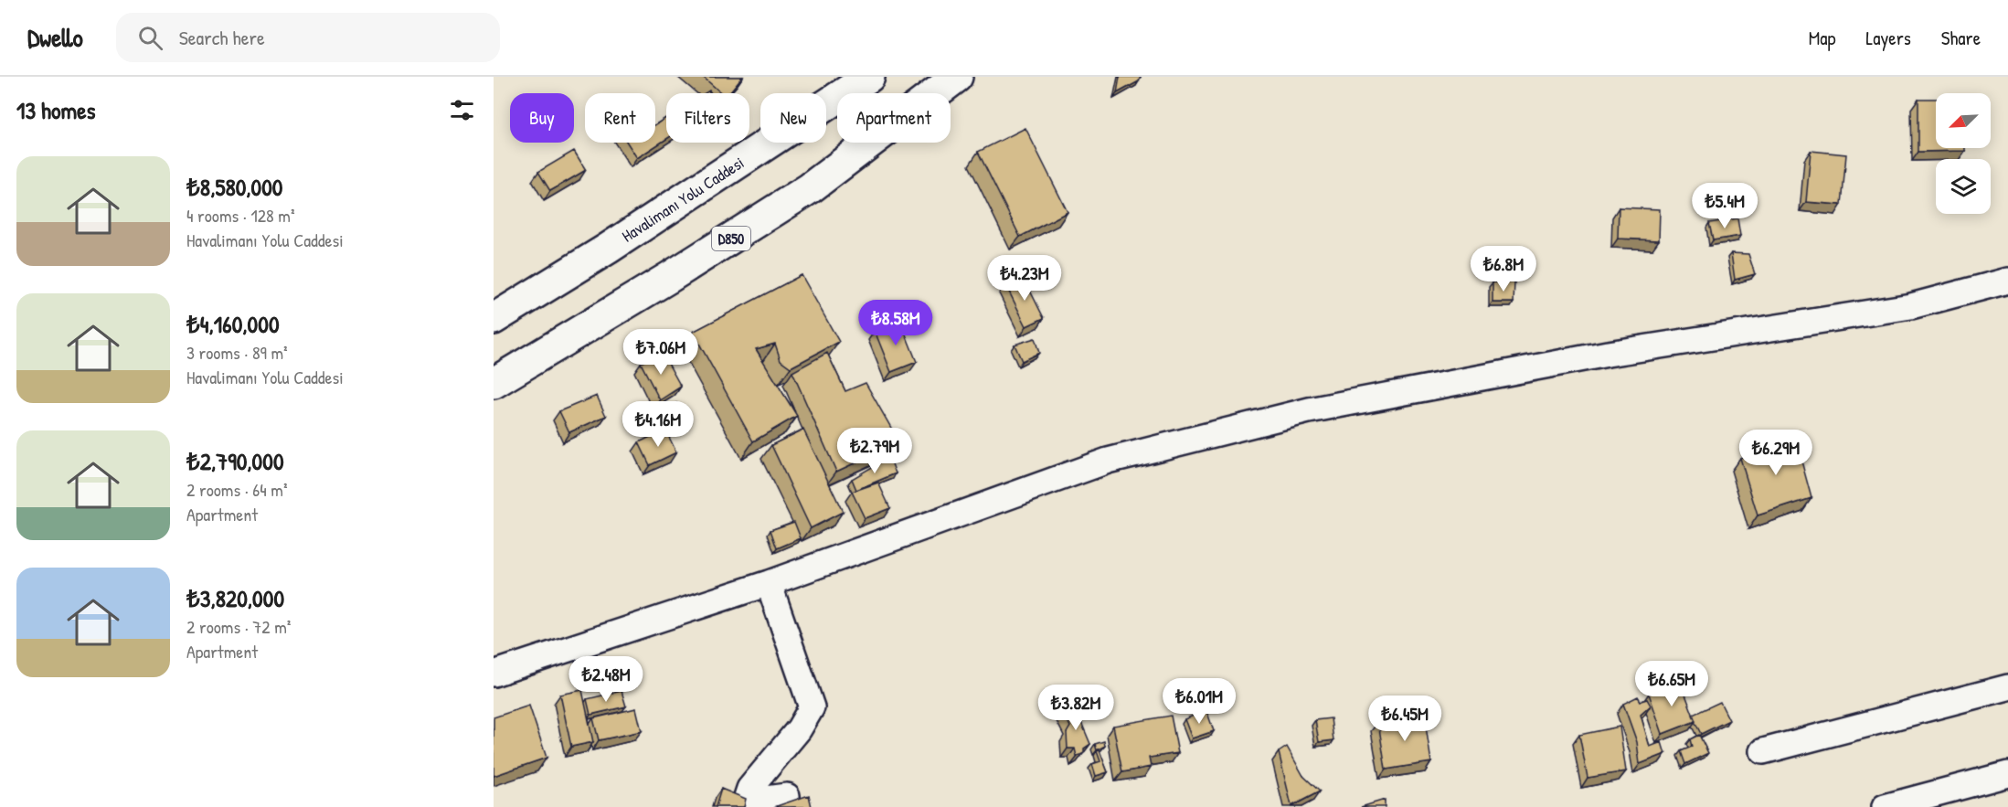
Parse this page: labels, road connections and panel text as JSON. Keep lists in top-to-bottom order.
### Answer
{
  "streets": {
    "highway": ["Havalimanı Yolu Caddesi", "D850"]
  },
  "north": "bottom left",
  "page": {
    "header": "Dwello",
    "search": "Search here",
    "nav": ["Map", "Layers", "Share"],
    "heading": "13 homes",
    "chip": [
      "Buy",
      "Rent",
      "Filters",
      "New",
      "Apartment"
    ],
    "list": [
      {
        "name": "₺8,580,000",
        "note": "4 rooms · 128 m² · Havalimanı Yolu Caddesi"
      },
      {
        "name": "₺4,160,000",
        "note": "3 rooms · 89 m² · Havalimanı Yolu Caddesi"
      },
      {
        "name": "₺2,790,000",
        "note": "2 rooms · 64 m² · Apartment"
      },
      {
        "name": "₺3,820,000",
        "note": "2 rooms · 72 m² · Apartment"
      }
    ],
    "price": [
      "₺5.4M",
      "₺6.8M",
      "₺4.23M",
      "₺8.58M",
      "₺7.06M",
      "₺4.16M",
      "₺2.79M",
      "₺6.29M",
      "₺2.48M",
      "₺6.65M",
      "₺6.01M",
      "₺3.82M",
      "₺6.45M"
    ]
  }
}
